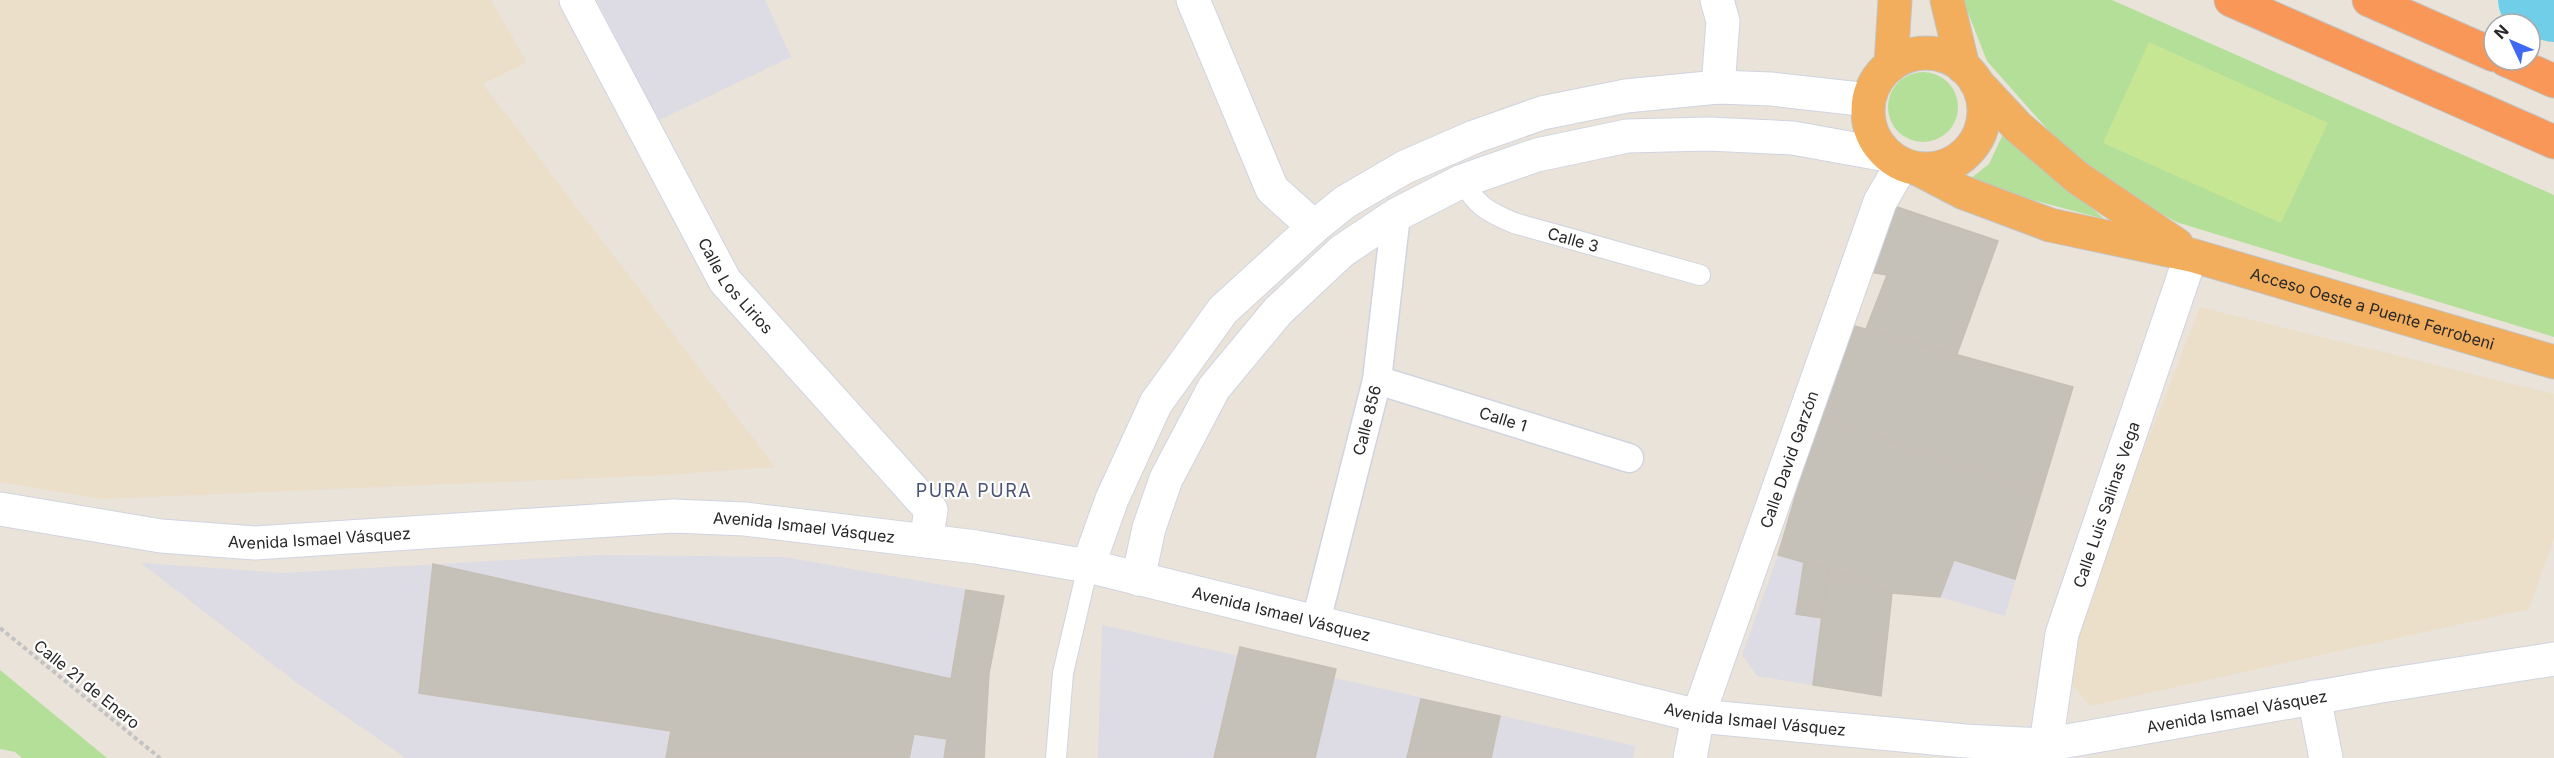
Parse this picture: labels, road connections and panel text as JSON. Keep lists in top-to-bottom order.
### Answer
{
  "streets": {
    "highway": ["Acceso Oeste a Puente Ferrobeni"],
    "street": [
      "Calle Los Lirios",
      "Calle 1",
      "Calle 856",
      "Calle David Garzón",
      "Calle Luis Salinas Vega",
      "Avenida Ismael Vásquez"
    ],
    "lane": ["Calle 3"],
    "path": ["Calle 21 de Enero"]
  },
  "crossings": [
    ["Calle Los Lirios", "Avenida Ismael Vásquez"],
    ["Acceso Oeste a Puente Ferrobeni", "Calle David Garzón"],
    ["Acceso Oeste a Puente Ferrobeni", "Calle Luis Salinas Vega"],
    ["Calle 1", "Calle 856"],
    ["Calle 856", "Avenida Ismael Vásquez"],
    ["Calle David Garzón", "Avenida Ismael Vásquez"],
    ["Calle Luis Salinas Vega", "Avenida Ismael Vásquez"]
  ],
  "districts": ["PURA PURA"],
  "north": "top left"
}
